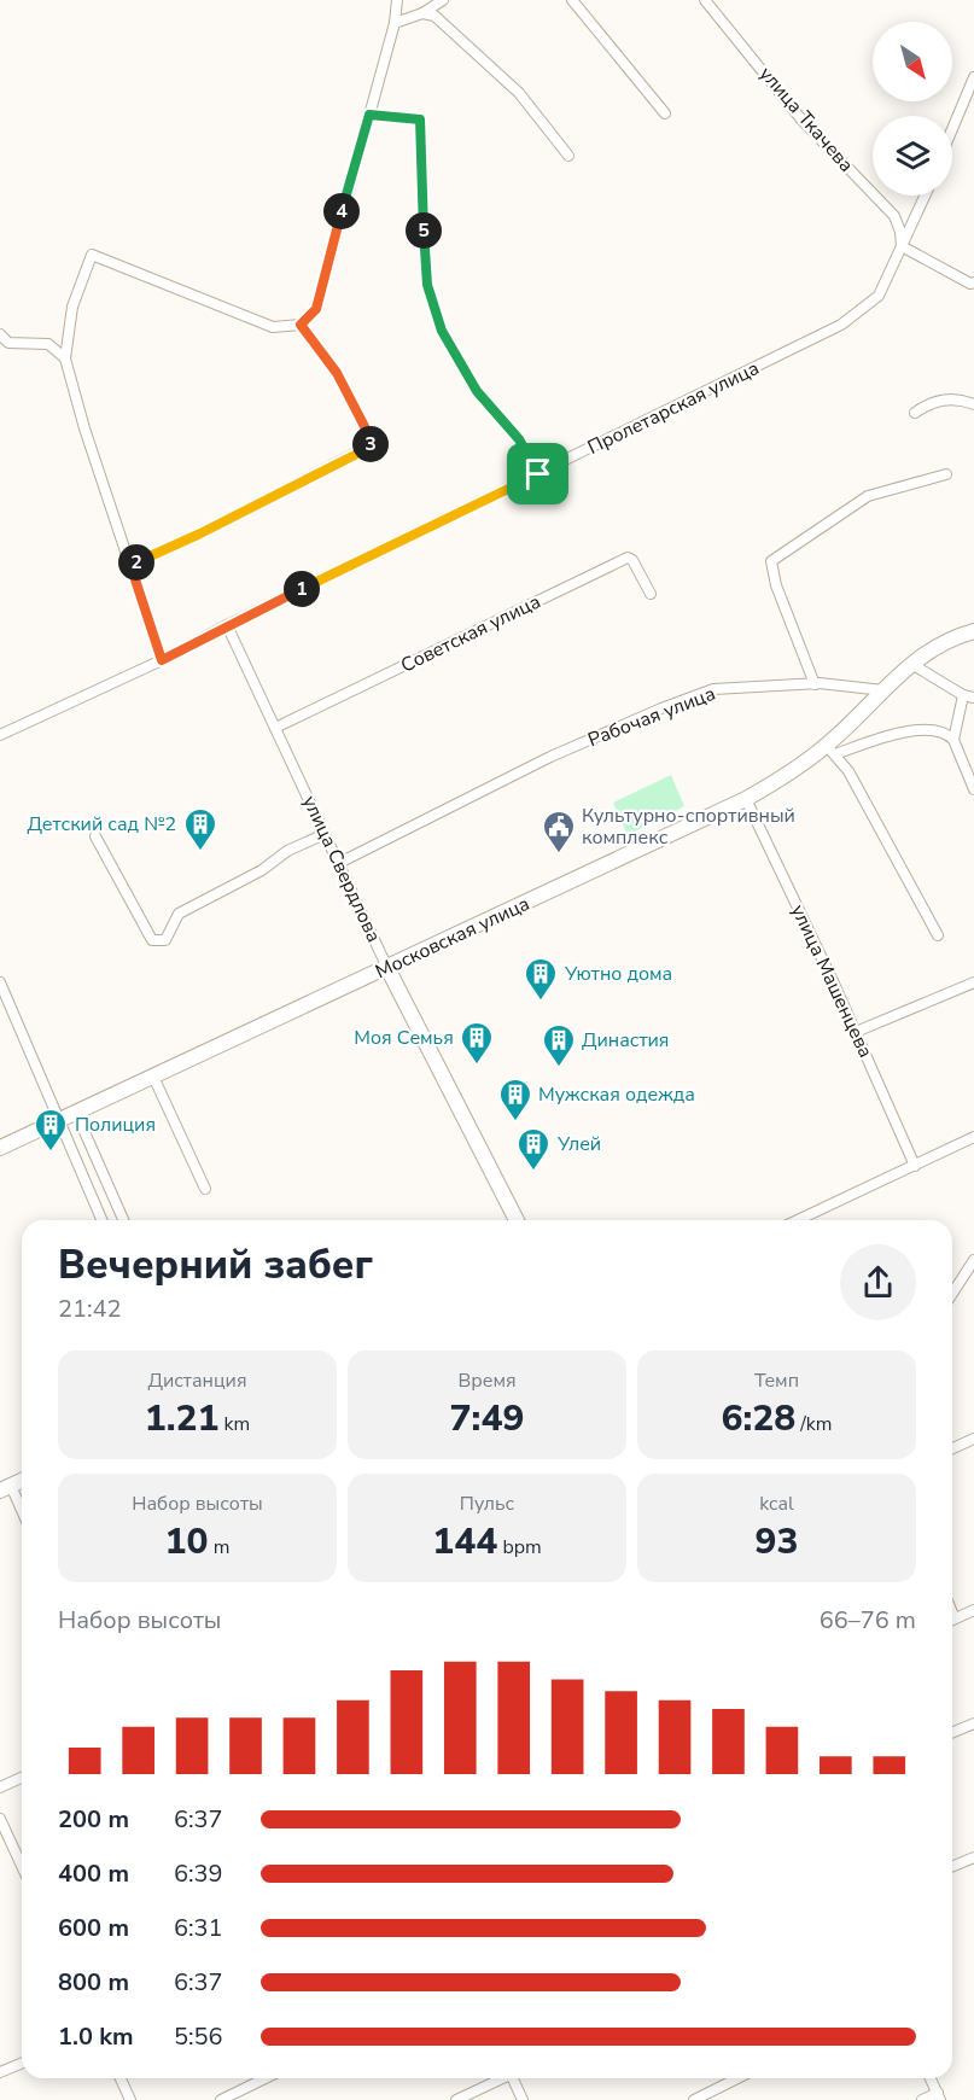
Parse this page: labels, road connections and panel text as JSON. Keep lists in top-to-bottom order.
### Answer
{
  "streets": {
    "main road": ["улица Свердлова", "Московская улица"],
    "street": [
      "улица Ткачева",
      "Пролетарская улица",
      "Советская улица",
      "Рабочая улица",
      "улица Машенцева"
    ]
  },
  "crossings": [
    ["улица Ткачева", "Пролетарская улица"],
    ["Пролетарская улица", "улица Свердлова"],
    ["Советская улица", "улица Свердлова"],
    ["Рабочая улица", "улица Свердлова"],
    ["Рабочая улица", "Московская улица"],
    ["улица Свердлова", "Московская улица"],
    ["Московская улица", "улица Машенцева"]
  ],
  "places": {
    "building": [
      "Детский сад №2",
      "Уютно дома",
      "Моя Семья",
      "Династия",
      "Мужская одежда",
      "Полиция",
      "Улей"
    ],
    "public building": ["Культурно-спортивный комплекс"]
  },
  "north": "bottom right",
  "page": {
    "pins": [
      "4",
      "5",
      "3",
      "2",
      "1"
    ],
    "heading": ["Вечерний забег", "21:42"],
    "stats": [
      ["Дистанция", "1.21 km"],
      ["Время", "7:49"],
      ["Темп", "6:28 /km"],
      ["Набор высоты", "10 m"],
      ["Пульс", "144 bpm"],
      ["kcal", "93"]
    ],
    "chart": ["Набор высоты", "66–76 m"],
    "list": [
      {
        "name": "200 m",
        "note": "6:37"
      },
      {
        "name": "400 m",
        "note": "6:39"
      },
      {
        "name": "600 m",
        "note": "6:31"
      },
      {
        "name": "800 m",
        "note": "6:37"
      },
      {
        "name": "1.0 km",
        "note": "5:56"
      }
    ]
  }
}
